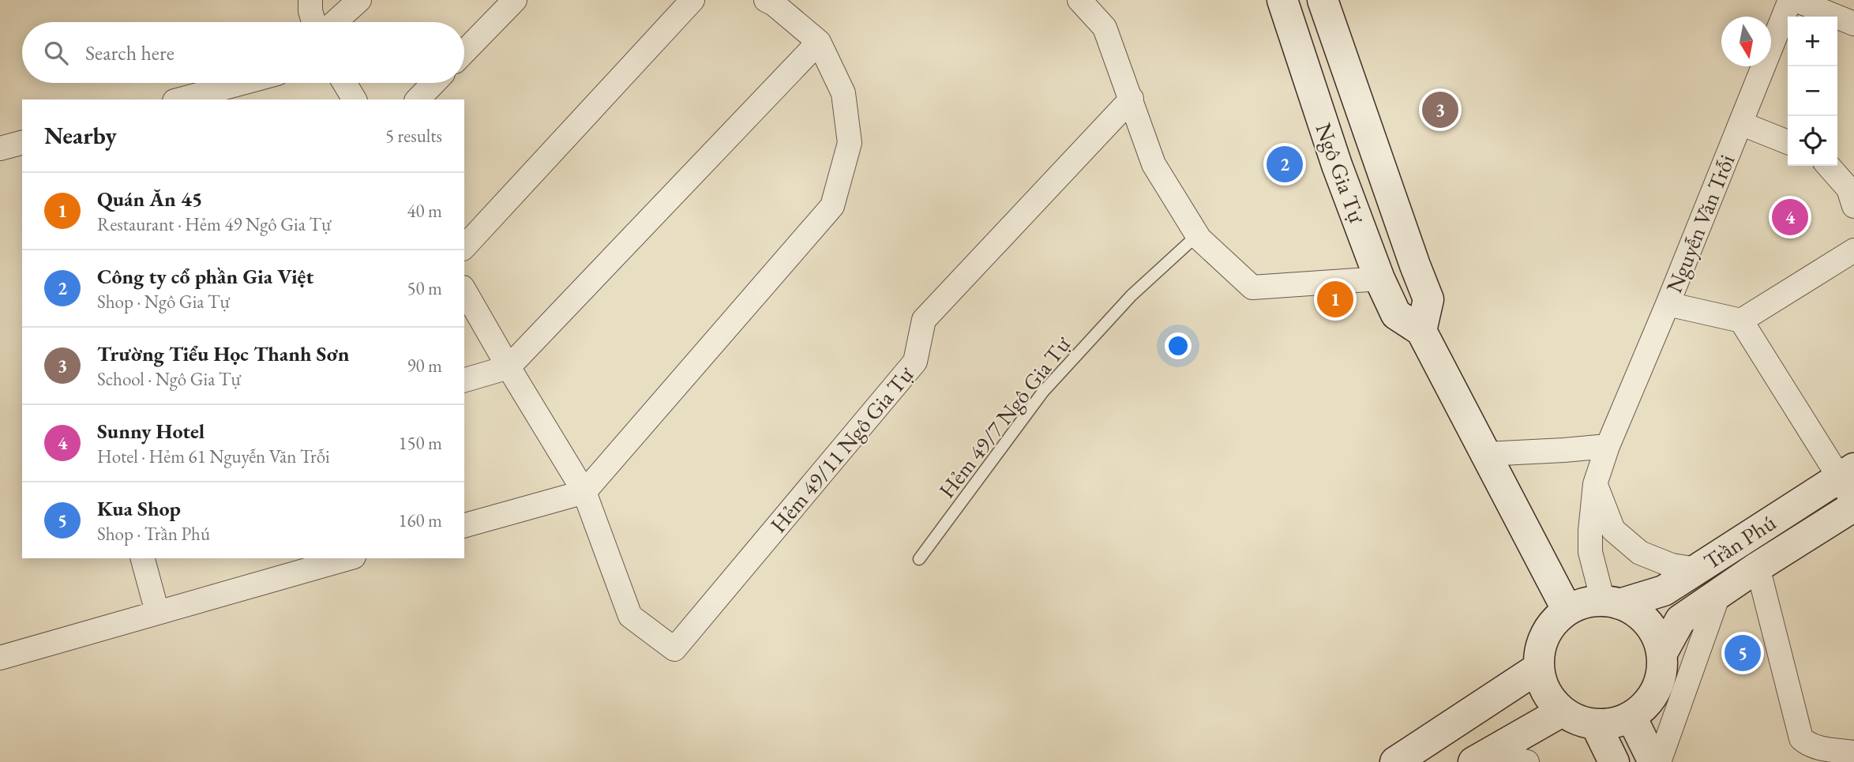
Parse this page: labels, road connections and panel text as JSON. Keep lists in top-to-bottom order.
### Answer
{
  "streets": {
    "main road": ["Ngô Gia Tự", "Trần Phú"],
    "street": ["Nguyễn Văn Trỗi", "Hẻm 49/11 Ngô Gia Tự"],
    "lane": ["Hẻm 49/7 Ngô Gia Tự"]
  },
  "crossings": [
    ["Ngô Gia Tự", "Nguyễn Văn Trỗi"],
    ["Ngô Gia Tự", "Trần Phú"],
    ["Nguyễn Văn Trỗi", "Trần Phú"]
  ],
  "north": "bottom",
  "page": {
    "map_buttons": ["+", "−"],
    "search": "Search here",
    "pins": [
      "3",
      "2",
      "4",
      "1",
      "5"
    ],
    "heading": ["Nearby", "5 results"],
    "list": [
      {
        "mark": "1",
        "name": "Quán Ăn 45",
        "note": "Restaurant · Hẻm 49 Ngô Gia Tự",
        "value": "40 m"
      },
      {
        "mark": "2",
        "name": "Công ty cổ phần Gia Việt",
        "note": "Shop · Ngô Gia Tự",
        "value": "50 m"
      },
      {
        "mark": "3",
        "name": "Trường Tiểu Học Thanh Sơn",
        "note": "School · Ngô Gia Tự",
        "value": "90 m"
      },
      {
        "mark": "4",
        "name": "Sunny Hotel",
        "note": "Hotel · Hẻm 61 Nguyễn Văn Trỗi",
        "value": "150 m"
      },
      {
        "mark": "5",
        "name": "Kua Shop",
        "note": "Shop · Trần Phú",
        "value": "160 m"
      }
    ]
  }
}
